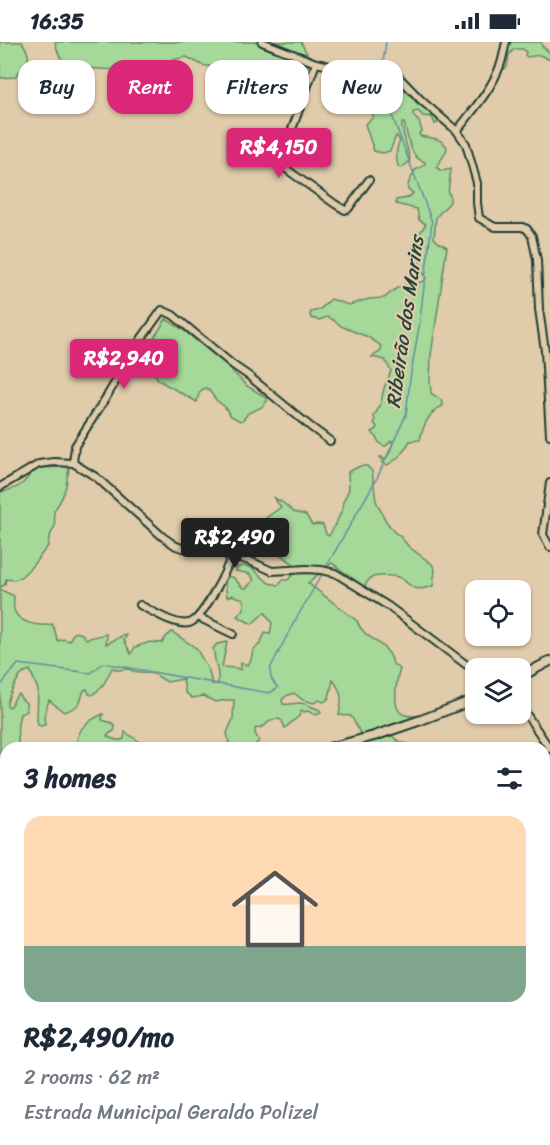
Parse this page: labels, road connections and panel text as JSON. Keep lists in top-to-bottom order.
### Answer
{
  "water": ["Ribeirão dos Marins"],
  "page": {
    "status": "16:35",
    "chip": [
      "Buy",
      "Rent",
      "Filters",
      "New"
    ],
    "price": ["R$4,150", "R$2,940", "R$2,490"],
    "heading": "3 homes",
    "list": [
      {
        "name": "R$2,490/mo",
        "note": "2 rooms · 62 m² · Estrada Municipal Geraldo Polizel"
      }
    ]
  }
}
